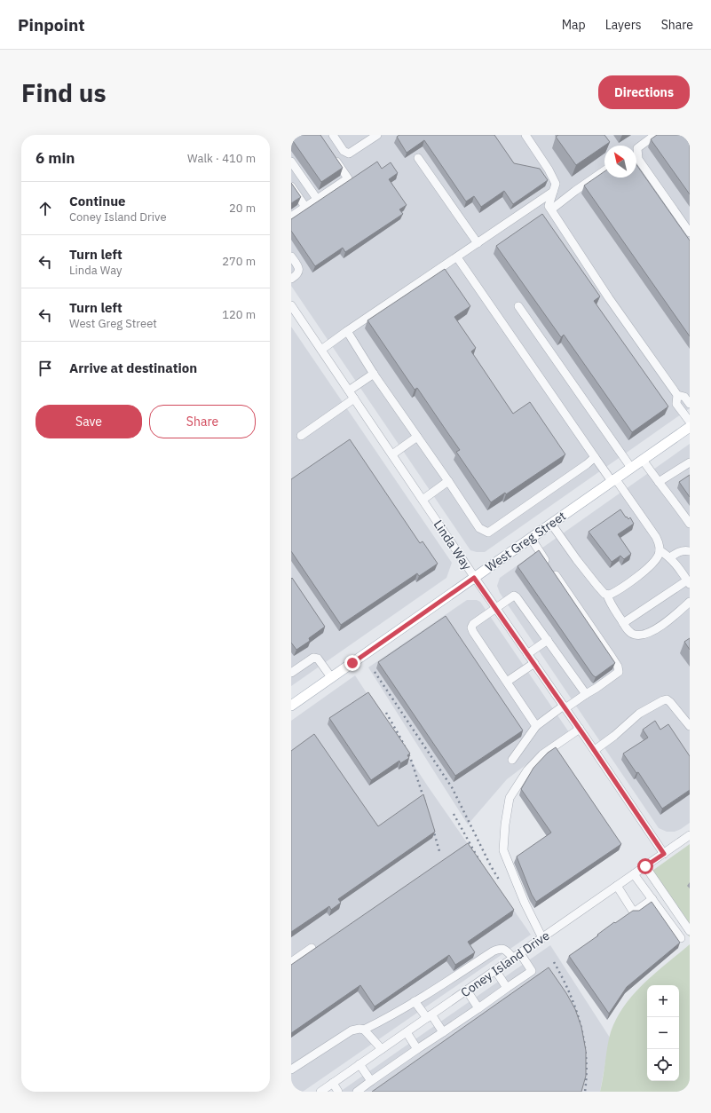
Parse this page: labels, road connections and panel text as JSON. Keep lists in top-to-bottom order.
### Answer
{
  "streets": {
    "main road": ["West Greg Street"],
    "street": ["Linda Way", "Coney Island Drive"]
  },
  "crossings": [
    ["West Greg Street", "Linda Way"],
    ["Linda Way", "Coney Island Drive"]
  ],
  "north": "top left",
  "page": {
    "header": "Pinpoint",
    "nav": ["Map", "Layers", "Share"],
    "buttons": [
      "Directions",
      ["Save", "Share"]
    ],
    "title": "Find us",
    "heading": ["6 min", "Walk · 410 m"],
    "list": [
      ["Continue", "Coney Island Drive", "20 m"],
      ["Turn left", "Linda Way", "270 m"],
      ["Turn left", "West Greg Street", "120 m"],
      "Arrive at destination"
    ],
    "map_buttons": ["+", "−"]
  }
}
